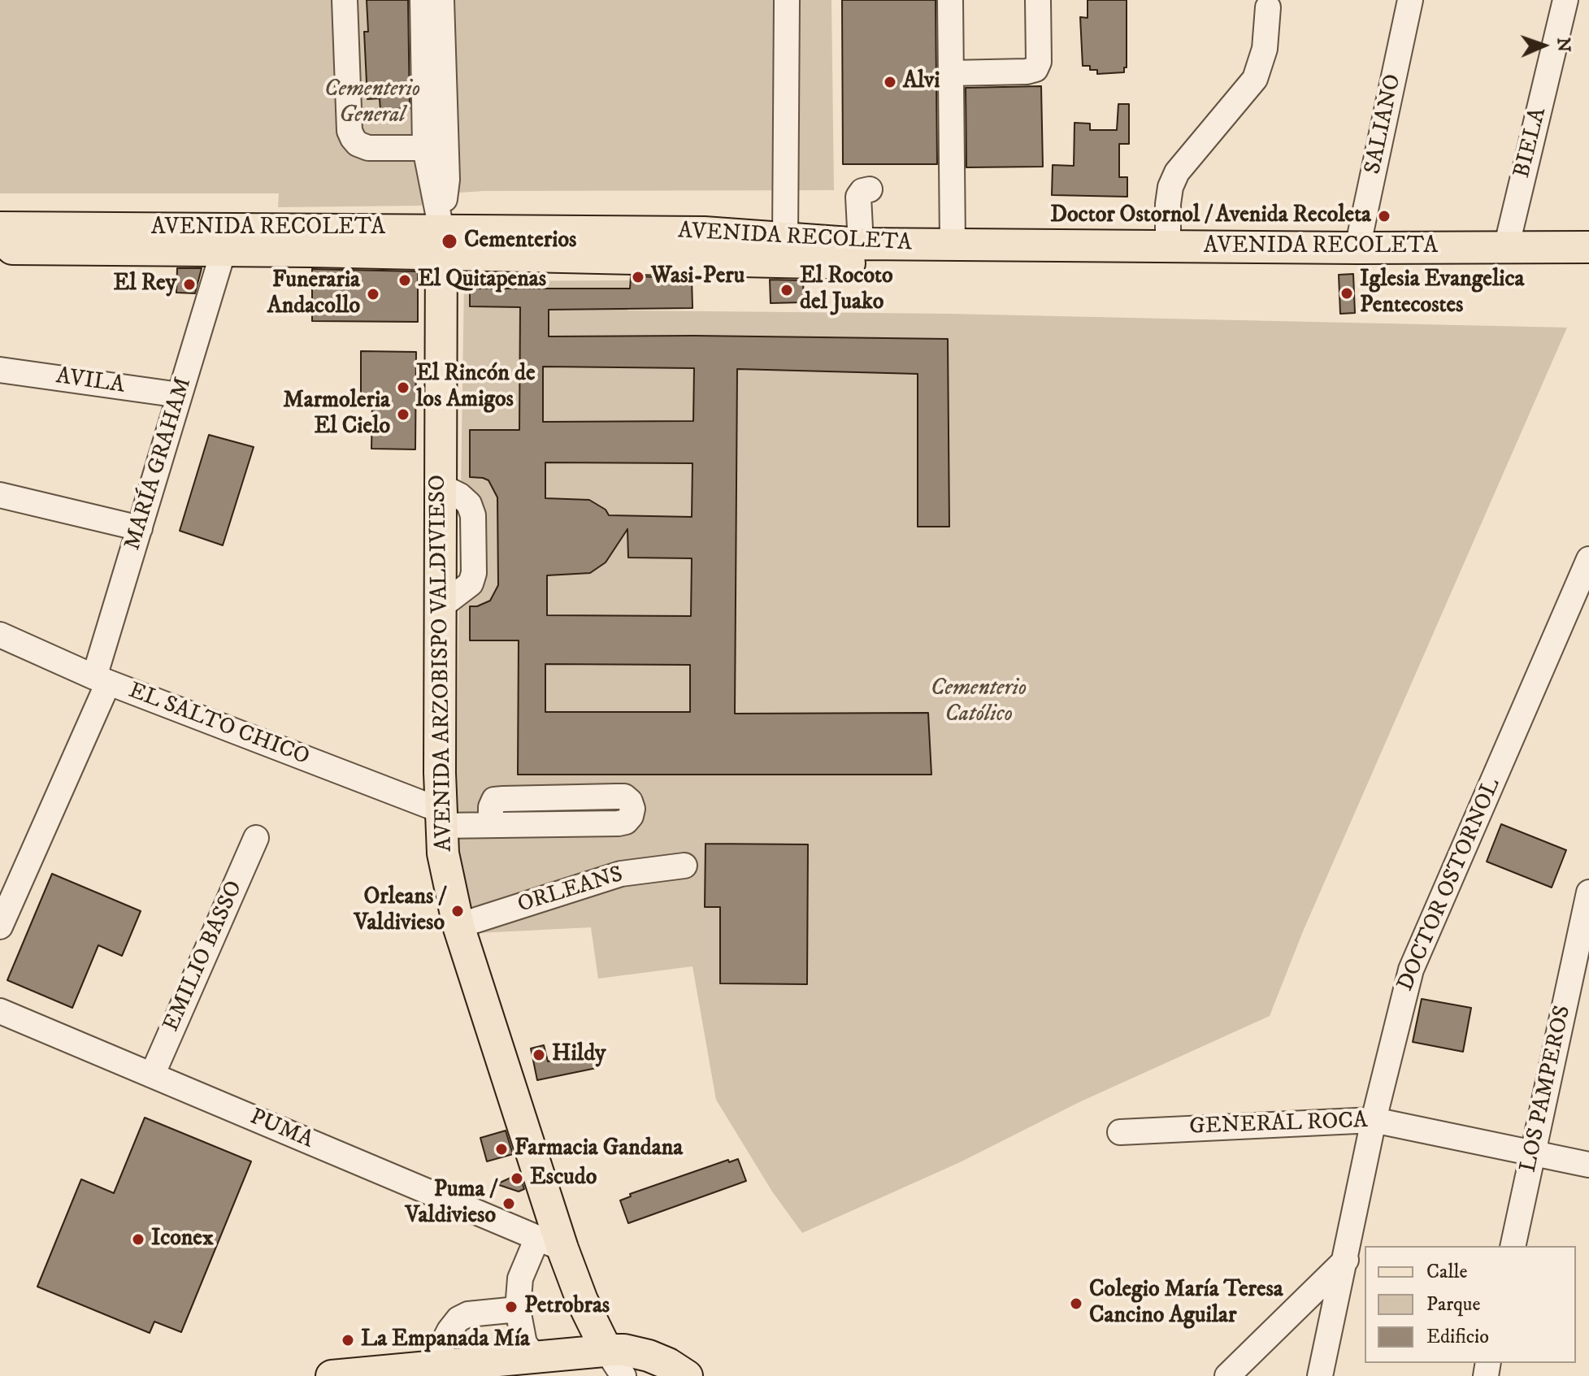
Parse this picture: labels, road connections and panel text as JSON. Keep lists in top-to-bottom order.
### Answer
{
  "streets": {
    "main road": ["AVENIDA RECOLETA", "AVENIDA ARZOBISPO VALDIVIESO"],
    "street": [
      "SALIANO",
      "BIELA",
      "AVILA",
      "MARÍA GRAHAM",
      "EL SALTO CHICO",
      "DOCTOR OSTORNOL",
      "ORLEANS",
      "EMILIO BASSO",
      "LOS PAMPEROS",
      "GENERAL ROCA",
      "PUMA"
    ]
  },
  "crossings": [
    ["SALIANO", "AVENIDA RECOLETA"],
    ["BIELA", "AVENIDA RECOLETA"],
    ["AVENIDA RECOLETA", "MARÍA GRAHAM"],
    ["AVENIDA RECOLETA", "AVENIDA ARZOBISPO VALDIVIESO"],
    ["AVILA", "MARÍA GRAHAM"],
    ["MARÍA GRAHAM", "EL SALTO CHICO"],
    ["AVENIDA ARZOBISPO VALDIVIESO", "EL SALTO CHICO"],
    ["AVENIDA ARZOBISPO VALDIVIESO", "ORLEANS"],
    ["AVENIDA ARZOBISPO VALDIVIESO", "PUMA"],
    ["DOCTOR OSTORNOL", "GENERAL ROCA"],
    ["EMILIO BASSO", "PUMA"],
    ["LOS PAMPEROS", "GENERAL ROCA"]
  ],
  "parks": ["Cementerio General", "Cementerio Católico"],
  "places": [
    "Alvi",
    "Doctor Ostornol / Avenida Recoleta",
    "Cementerios",
    "Wasi-Peru",
    "El Quitapenas",
    "El Rey",
    "El Rocoto del Juako",
    "Iglesia Evangelica Pentecostes",
    "Funeraria Andacollo",
    "El Rincón de los Amigos",
    "Marmoleria El Cielo",
    "Orleans / Valdivieso",
    "Hildy",
    "Farmacia Gandana",
    "Escudo",
    "Puma / Valdivieso",
    "Iconex",
    "Colegio María Teresa Cancino Aguilar",
    "Petrobras",
    "La Empanada Mía"
  ],
  "legend": ["Calle", "Parque", "Edificio"],
  "north": "right"
}
